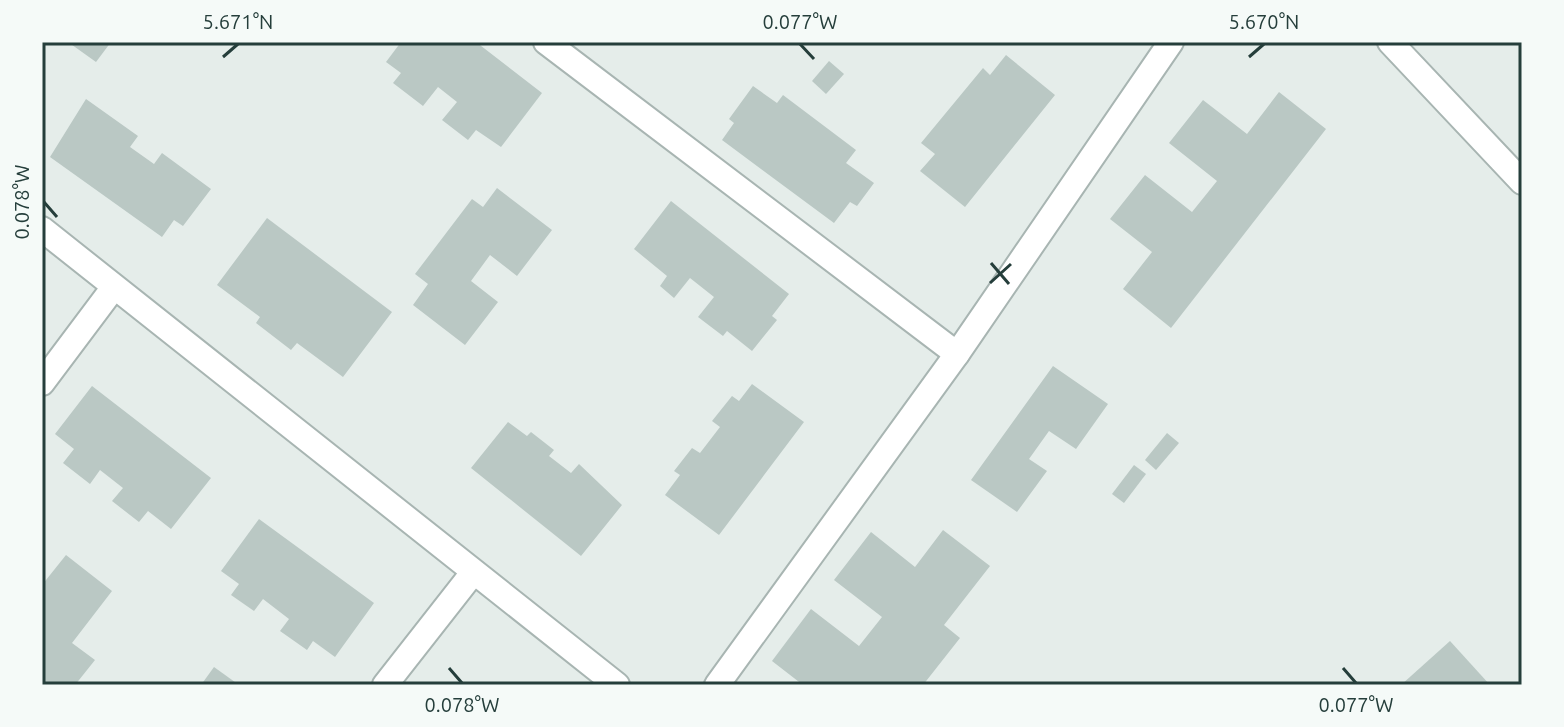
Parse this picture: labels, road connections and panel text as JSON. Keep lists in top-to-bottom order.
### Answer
{
  "coordinates": [
    "5.671°N",
    "0.077°W",
    "5.670°N",
    "0.078°W"
  ]
}
